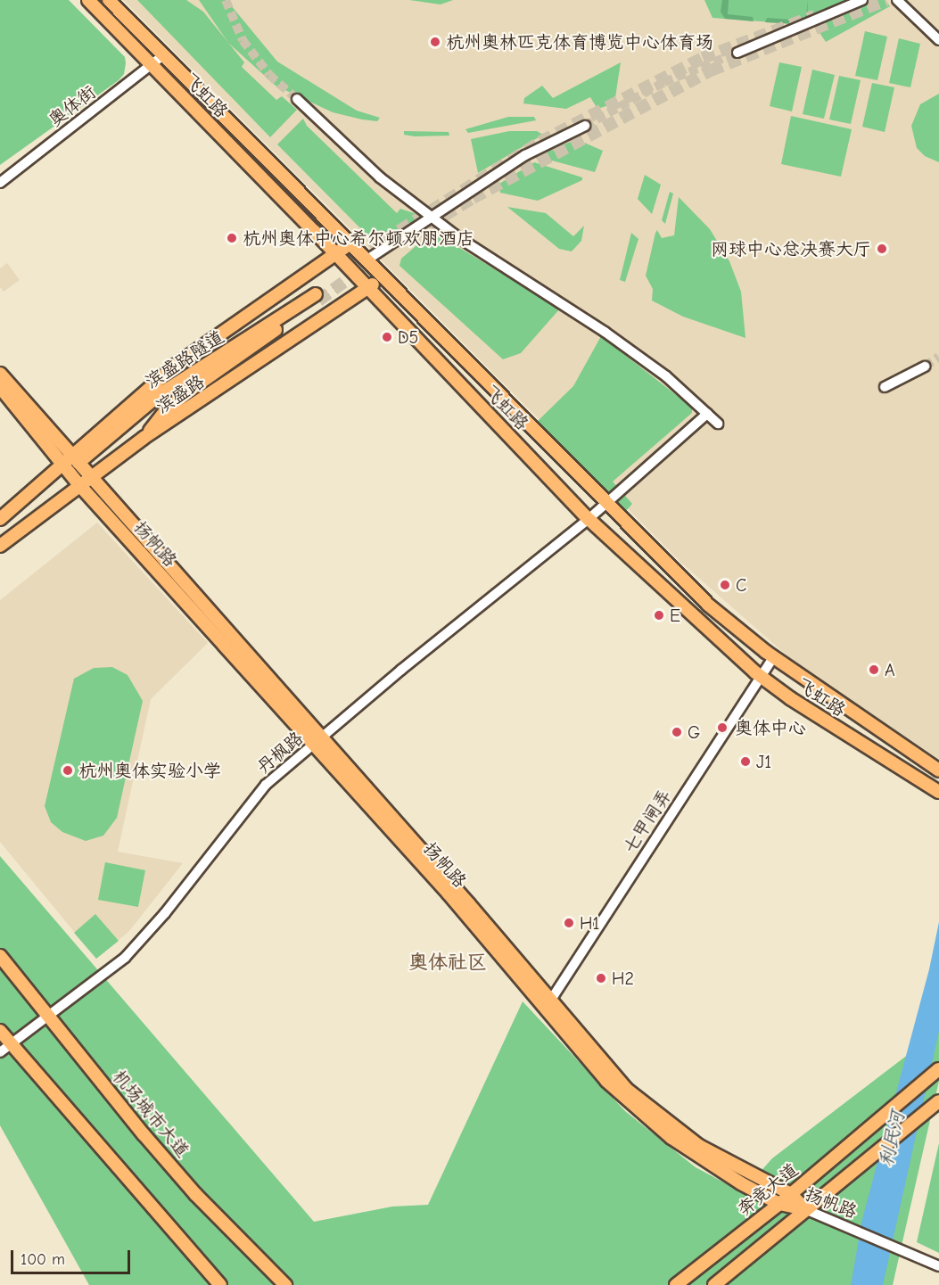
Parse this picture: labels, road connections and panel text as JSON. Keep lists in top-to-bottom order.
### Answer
{
  "streets": {
    "main road": [
      "飞虹路",
      "滨盛路隧道",
      "滨盛路",
      "扬帆路",
      "机场城市大道",
      "奔竞大道"
    ],
    "street": ["奥体街", "丹枫路", "七甲闸弄"]
  },
  "crossings": [
    ["飞虹路", "奥体街"],
    ["飞虹路", "滨盛路"],
    ["飞虹路", "丹枫路"],
    ["飞虹路", "七甲闸弄"],
    ["滨盛路隧道", "滨盛路"],
    ["滨盛路隧道", "扬帆路"],
    ["滨盛路", "扬帆路"],
    ["扬帆路", "丹枫路"],
    ["扬帆路", "奔竞大道"],
    ["丹枫路", "机场城市大道"]
  ],
  "districts": ["奥体社区"],
  "water": ["利民河"],
  "places": [
    "杭州奥林匹克体育博览中心体育场",
    "杭州奥体中心希尔顿欢朋酒店",
    "网球中心总决赛大厅",
    "D5",
    "C",
    "E",
    "A",
    "奥体中心",
    "G",
    "J1",
    "杭州奥体实验小学",
    "H1",
    "H2"
  ],
  "scale_bar": "100 m"
}
